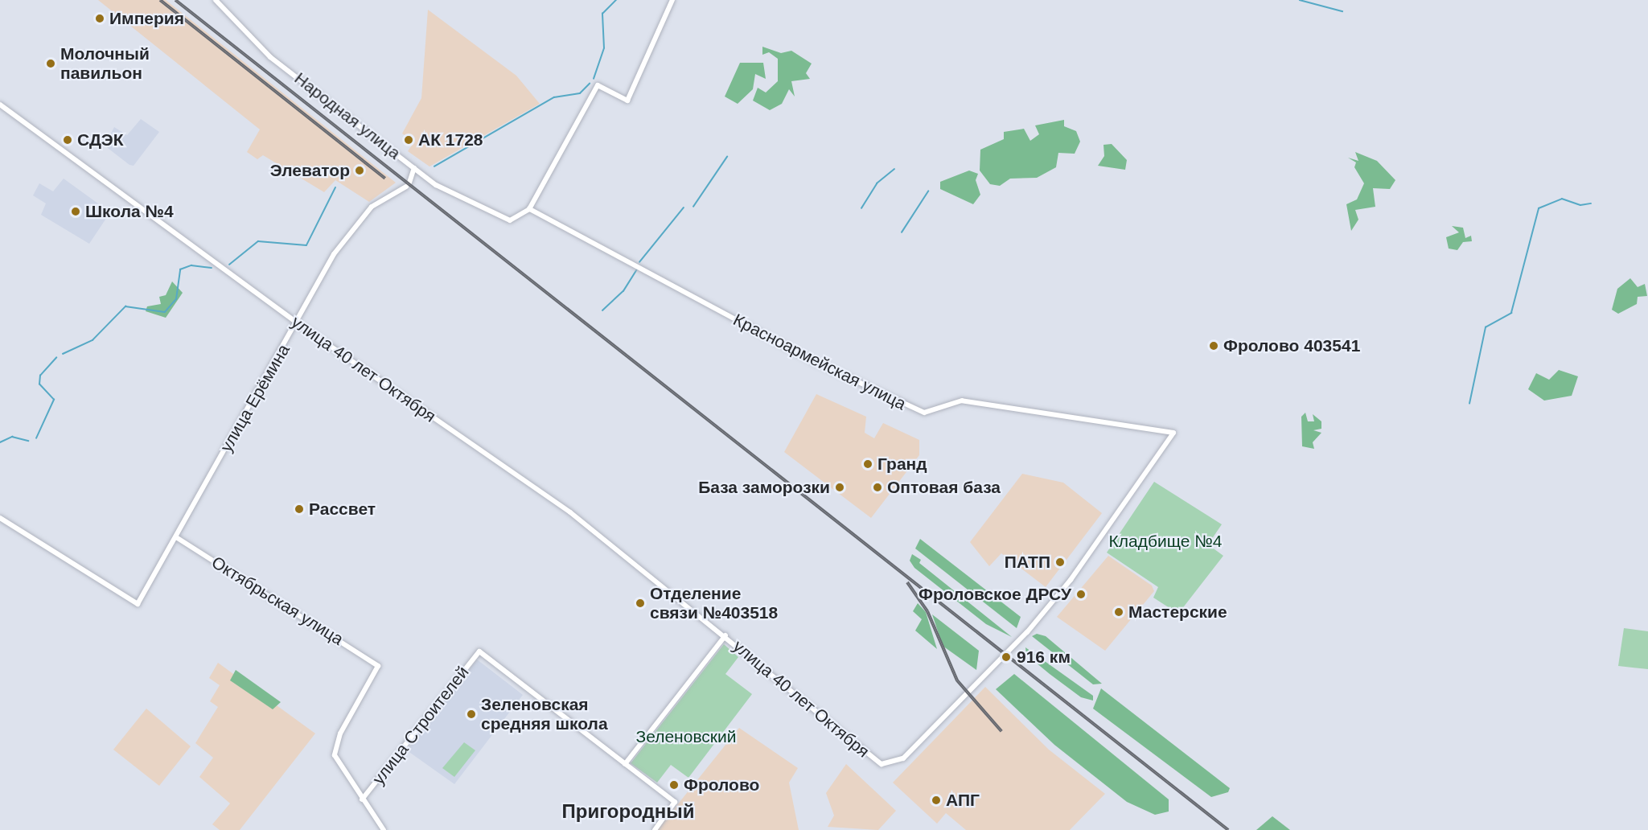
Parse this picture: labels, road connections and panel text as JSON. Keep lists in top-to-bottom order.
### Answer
{
  "streets": {
    "street": [
      "Народная улица",
      "Красноармейская улица",
      "улица 40 лет Октября",
      "улица Ерёмина",
      "Октябрьская улица",
      "улица Строителей"
    ]
  },
  "crossings": [
    ["Народная улица", "Красноармейская улица"],
    ["Народная улица", "улица Ерёмина"],
    ["Красноармейская улица", "улица 40 лет Октября"],
    ["улица 40 лет Октября", "улица Ерёмина"],
    ["улица 40 лет Октября", "улица Строителей"],
    ["улица Ерёмина", "Октябрьская улица"],
    ["Октябрьская улица", "улица Строителей"]
  ],
  "districts": ["Пригородный"],
  "parks": ["Кладбище №4", "Зеленовский"],
  "places": [
    "Империя",
    "Молочный павильон",
    "СДЭК",
    "АК 1728",
    "Элеватор",
    "Школа №4",
    "Фролово 403541",
    "Гранд",
    "База заморозки",
    "Оптовая база",
    "Рассвет",
    "ПАТП",
    "Фроловское ДРСУ",
    "Отделение связи №403518",
    "Мастерские",
    "916 км",
    "Зеленовская средняя школа",
    "Фролово",
    "АПГ"
  ]
}
